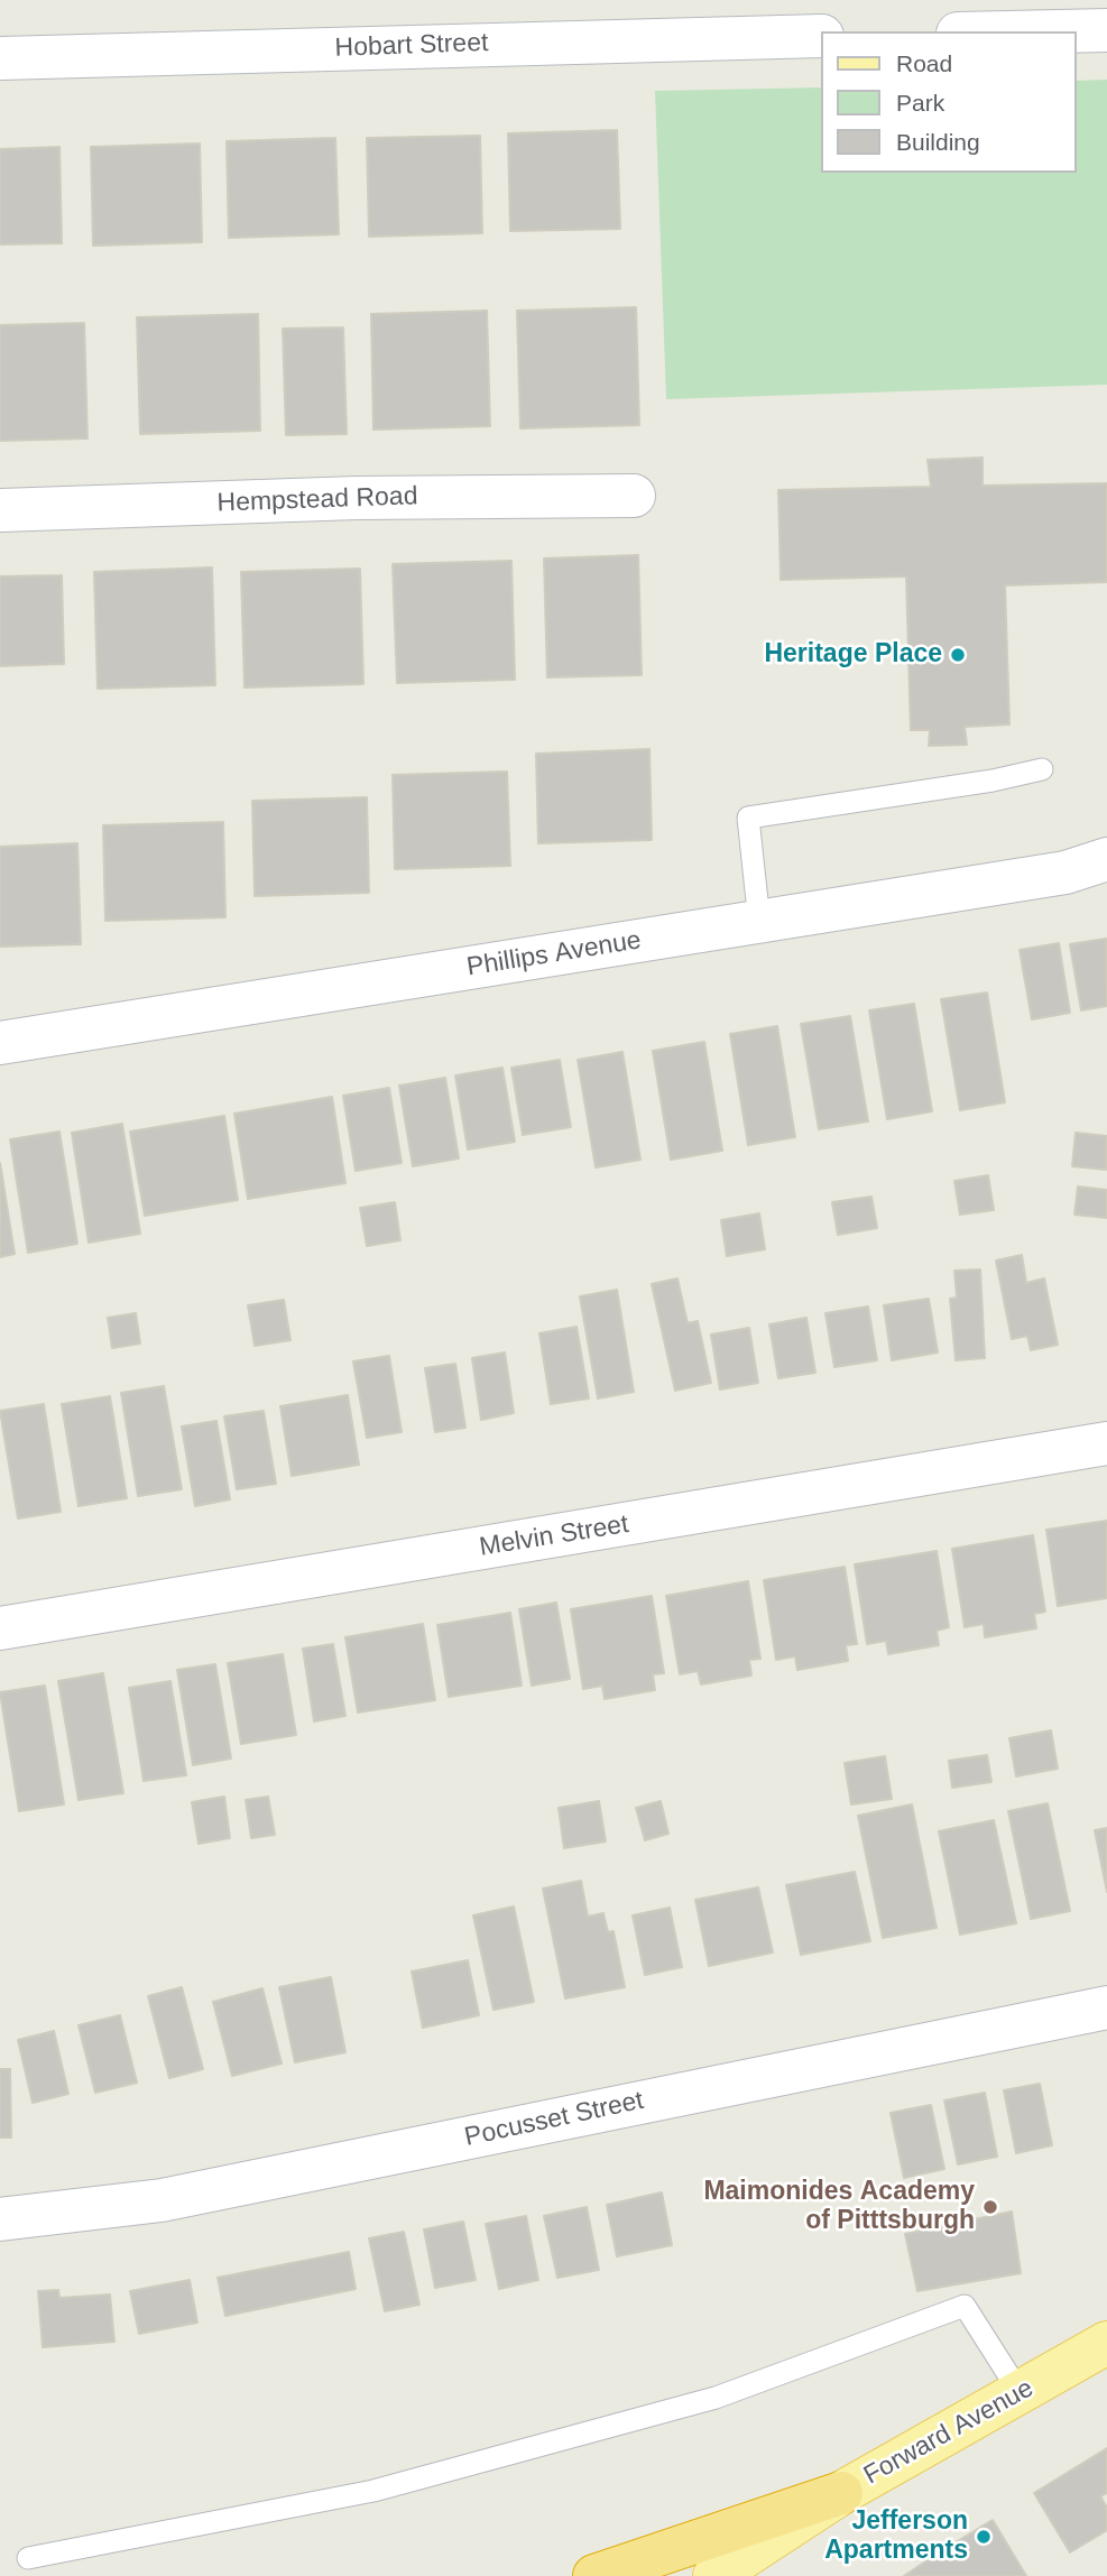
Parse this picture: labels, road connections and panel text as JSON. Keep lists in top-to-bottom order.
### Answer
{
  "streets": {
    "main road": ["Forward Avenue"],
    "street": [
      "Hobart Street",
      "Hempstead Road",
      "Phillips Avenue",
      "Melvin Street",
      "Pocusset Street"
    ]
  },
  "places": ["Heritage Place", "Maimonides Academy of Pitttsburgh", "Jefferson Apartments"],
  "legend": ["Road", "Park", "Building"]
}
